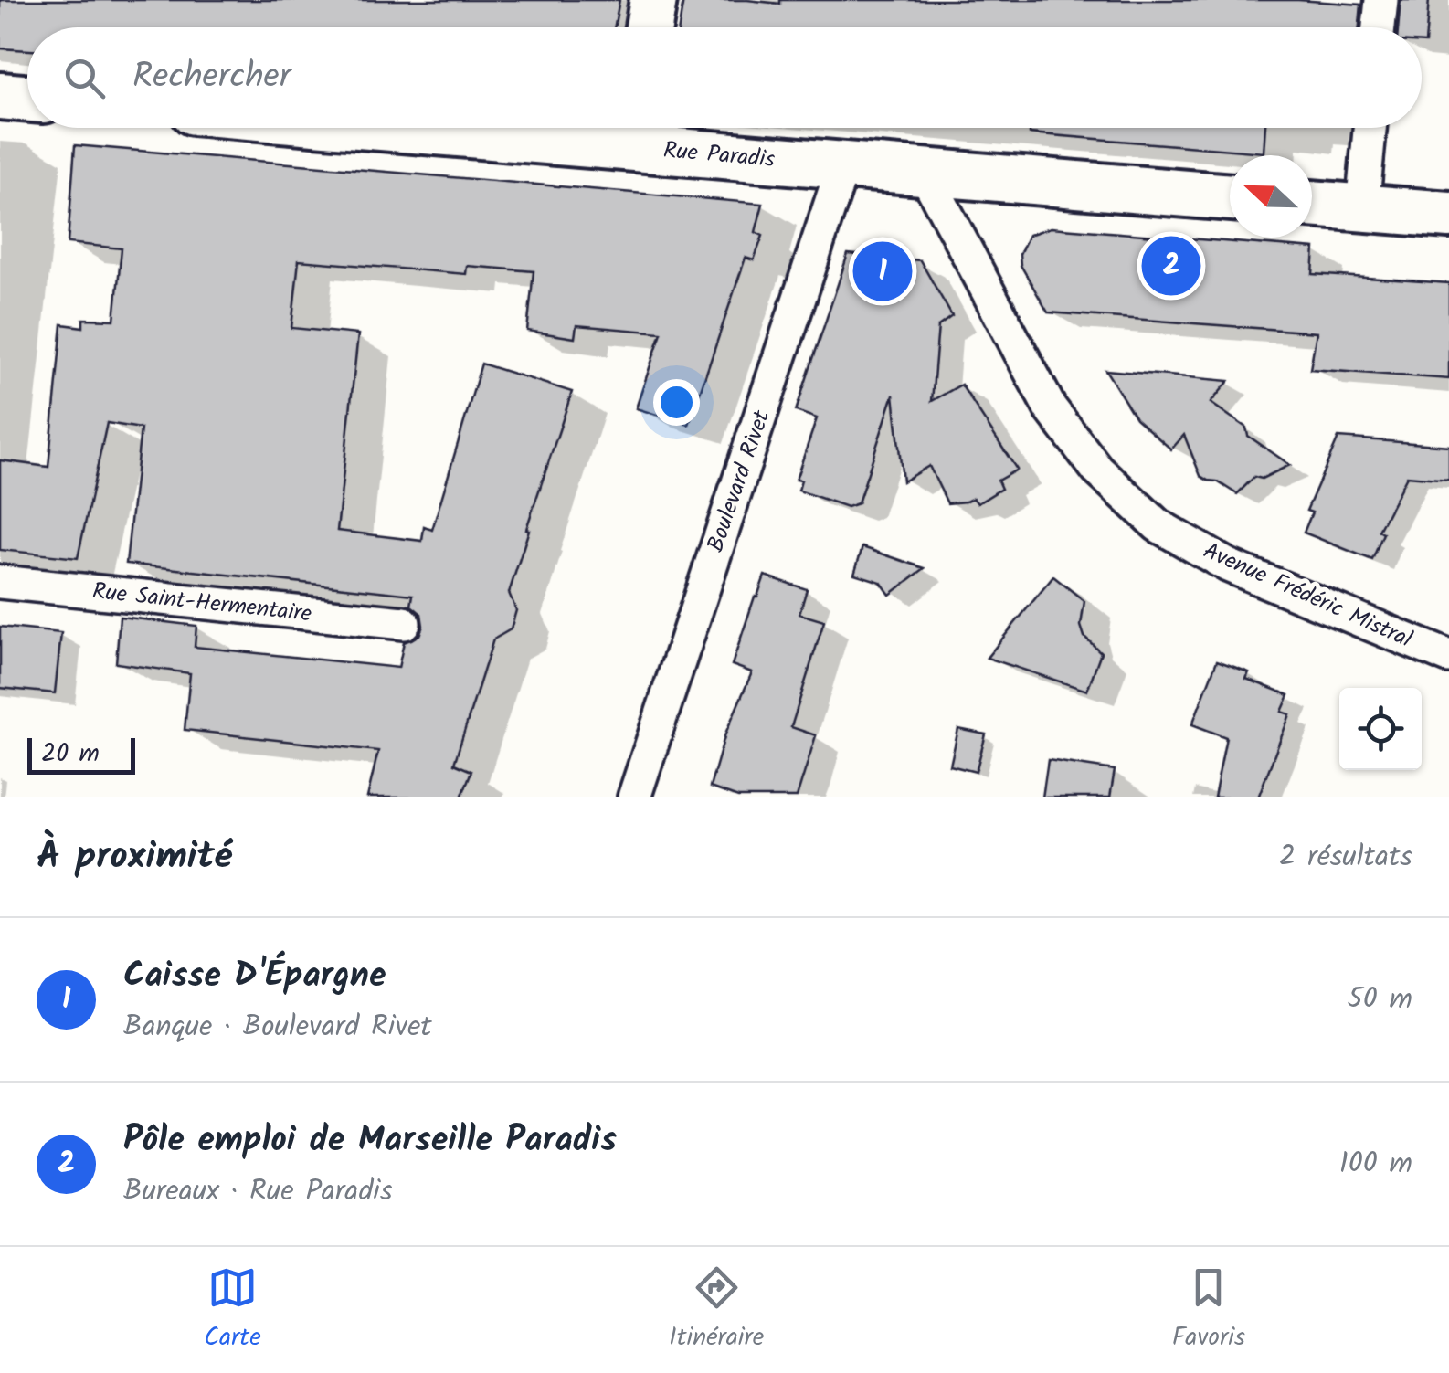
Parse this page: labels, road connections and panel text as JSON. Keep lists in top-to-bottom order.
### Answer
{
  "streets": {
    "street": [
      "Rue Paradis",
      "Boulevard Rivet",
      "Avenue Frédéric Mistral",
      "Rue Saint-Hermentaire"
    ]
  },
  "crossings": [
    ["Rue Paradis", "Boulevard Rivet"],
    ["Rue Paradis", "Avenue Frédéric Mistral"]
  ],
  "scale_bar": "20 m",
  "north": "left",
  "page": {
    "search": "Rechercher",
    "pins": ["2", "1"],
    "scale": "20 m",
    "heading": ["À proximité", "2 résultats"],
    "list": [
      {
        "mark": "1",
        "name": "Caisse D'Épargne",
        "note": "Banque · Boulevard Rivet",
        "value": "50 m"
      },
      {
        "mark": "2",
        "name": "Pôle emploi de Marseille Paradis",
        "note": "Bureaux · Rue Paradis",
        "value": "100 m"
      }
    ],
    "nav": ["Carte", "Itinéraire", "Favoris"]
  }
}
